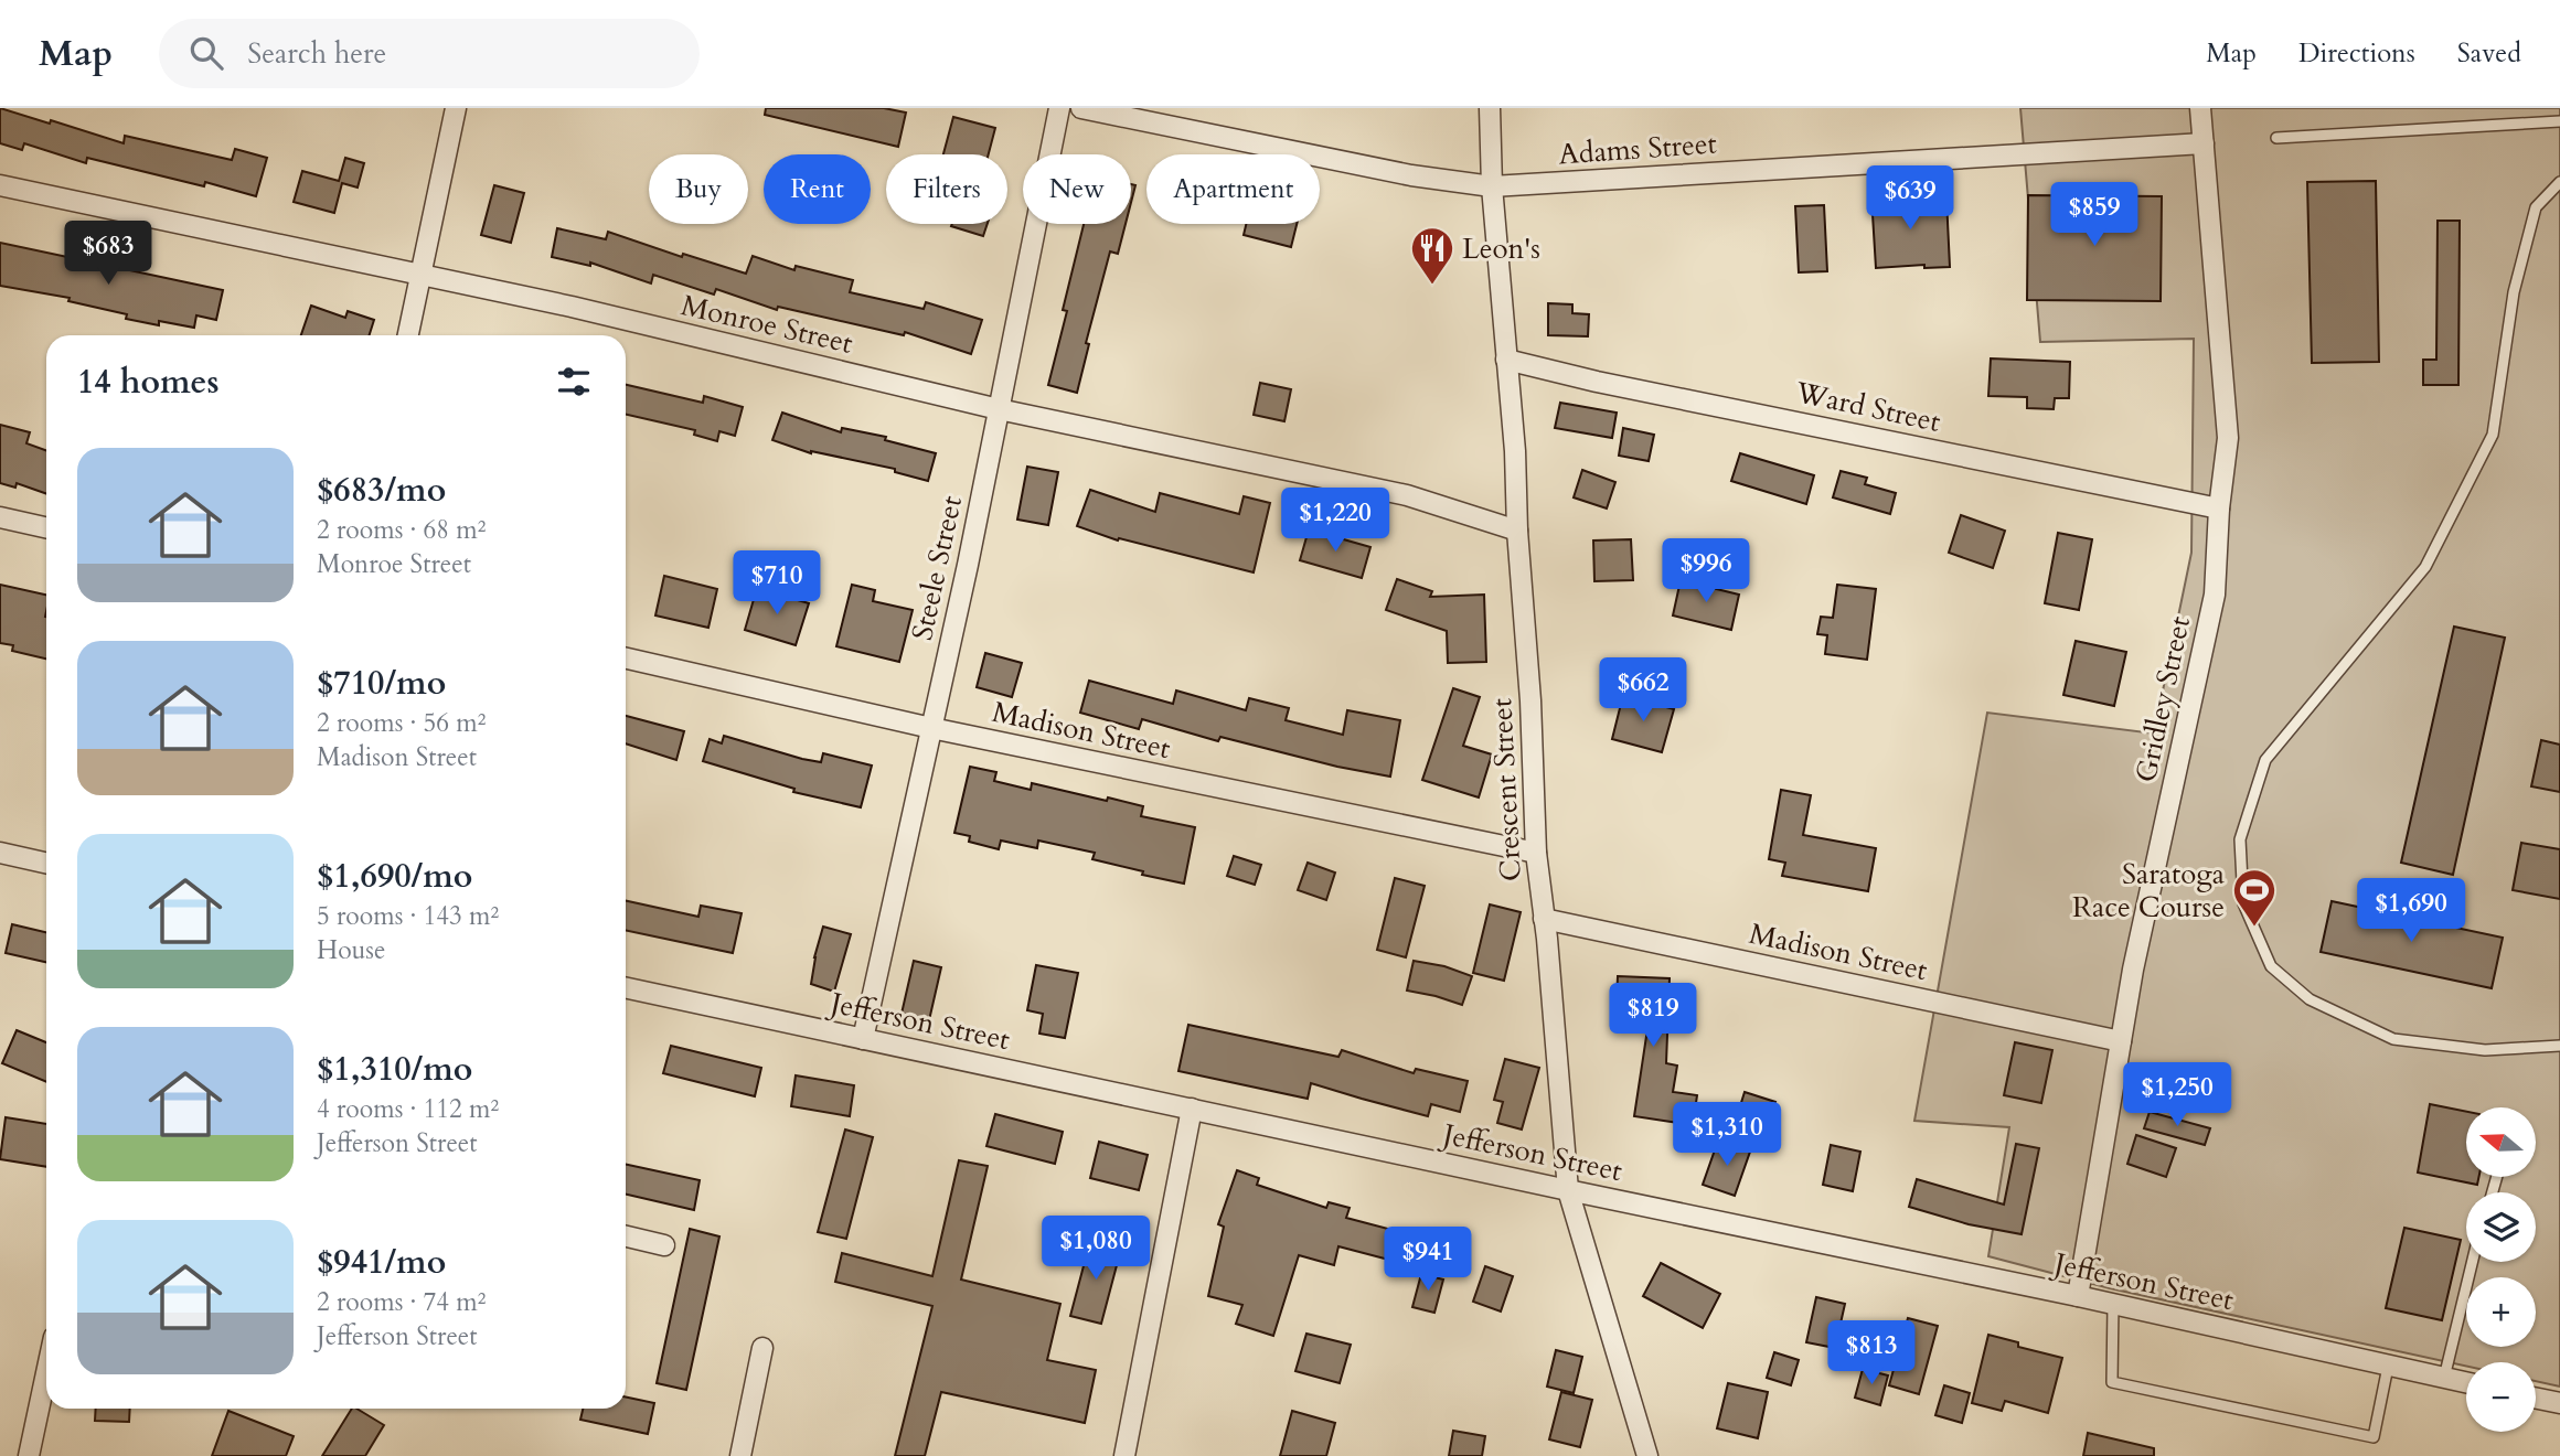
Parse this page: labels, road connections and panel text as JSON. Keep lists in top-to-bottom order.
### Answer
{
  "streets": {
    "street": [
      "Adams Street",
      "Monroe Street",
      "Ward Street",
      "Steele Street",
      "Gridley Street",
      "Madison Street",
      "Crescent Street",
      "Jefferson Street"
    ]
  },
  "crossings": [
    ["Adams Street", "Gridley Street"],
    ["Adams Street", "Crescent Street"],
    ["Monroe Street", "Steele Street"],
    ["Monroe Street", "Crescent Street"],
    ["Ward Street", "Gridley Street"],
    ["Ward Street", "Crescent Street"],
    ["Steele Street", "Madison Street"],
    ["Steele Street", "Jefferson Street"],
    ["Gridley Street", "Madison Street"],
    ["Gridley Street", "Jefferson Street"],
    ["Madison Street", "Crescent Street"],
    ["Crescent Street", "Jefferson Street"]
  ],
  "places": {
    "restaurant": ["Leon's"],
    "sports": ["Saratoga Race Course"]
  },
  "north": "left",
  "page": {
    "header": "Map",
    "search": "Search here",
    "nav": ["Map", "Directions", "Saved"],
    "chip": [
      "Buy",
      "Rent",
      "Filters",
      "New",
      "Apartment"
    ],
    "price": [
      "$639",
      "$859",
      "$683",
      "$1,220",
      "$996",
      "$710",
      "$662",
      "$1,690",
      "$819",
      "$1,250",
      "$1,310",
      "$1,080",
      "$941",
      "$813"
    ],
    "heading": "14 homes",
    "list": [
      {
        "name": "$683/mo",
        "note": "2 rooms · 68 m² · Monroe Street"
      },
      {
        "name": "$710/mo",
        "note": "2 rooms · 56 m² · Madison Street"
      },
      {
        "name": "$1,690/mo",
        "note": "5 rooms · 143 m² · House"
      },
      {
        "name": "$1,310/mo",
        "note": "4 rooms · 112 m² · Jefferson Street"
      },
      {
        "name": "$941/mo",
        "note": "2 rooms · 74 m² · Jefferson Street"
      }
    ],
    "map_buttons": ["+", "−"]
  }
}
